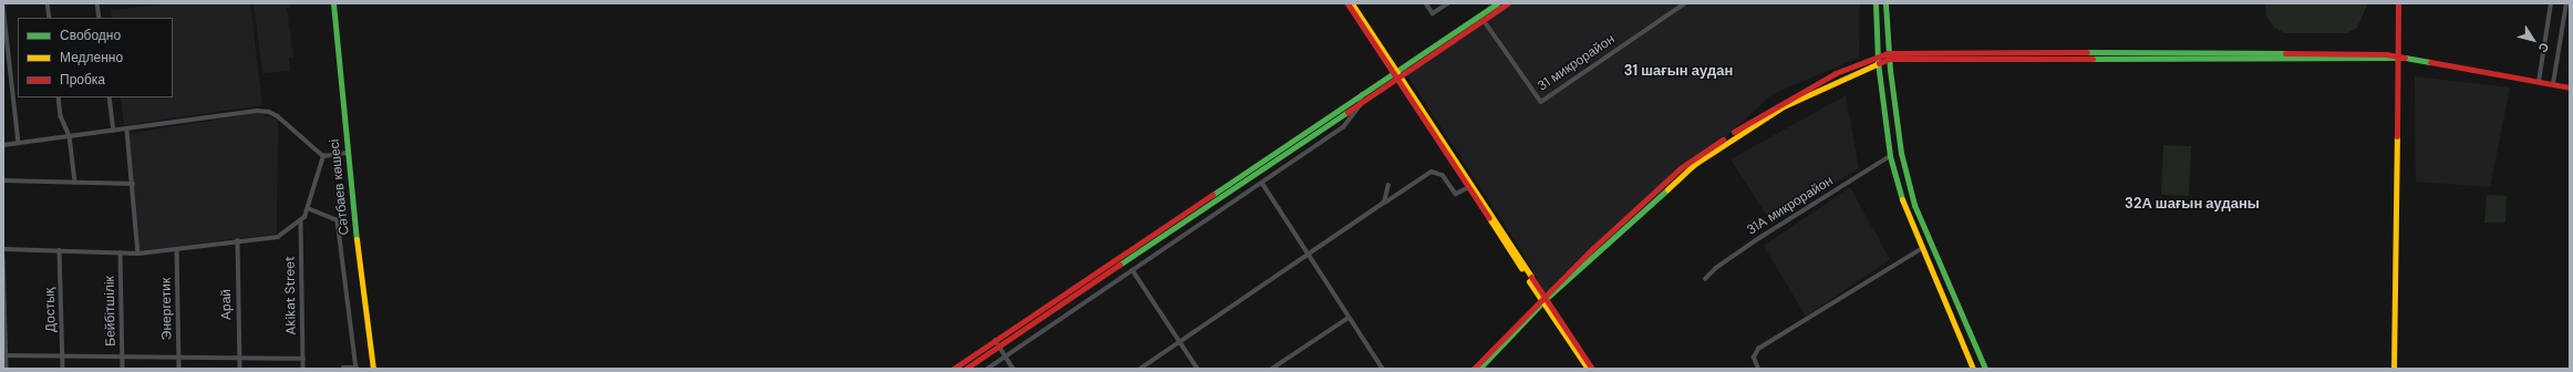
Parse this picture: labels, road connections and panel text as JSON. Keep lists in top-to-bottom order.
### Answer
{
  "streets": {
    "main road": ["Сәтбаев көшесі"],
    "street": [
      "31 микрорайон",
      "31А микрорайон",
      "Akikat Street",
      "Арай",
      "Энергетик",
      "Достық",
      "Бейбітшілік"
    ]
  },
  "districts": ["31 шағын аудан", "32А шағын ауданы"],
  "legend": ["Свободно", "Медленно", "Пробка"],
  "north": "bottom right"
}
